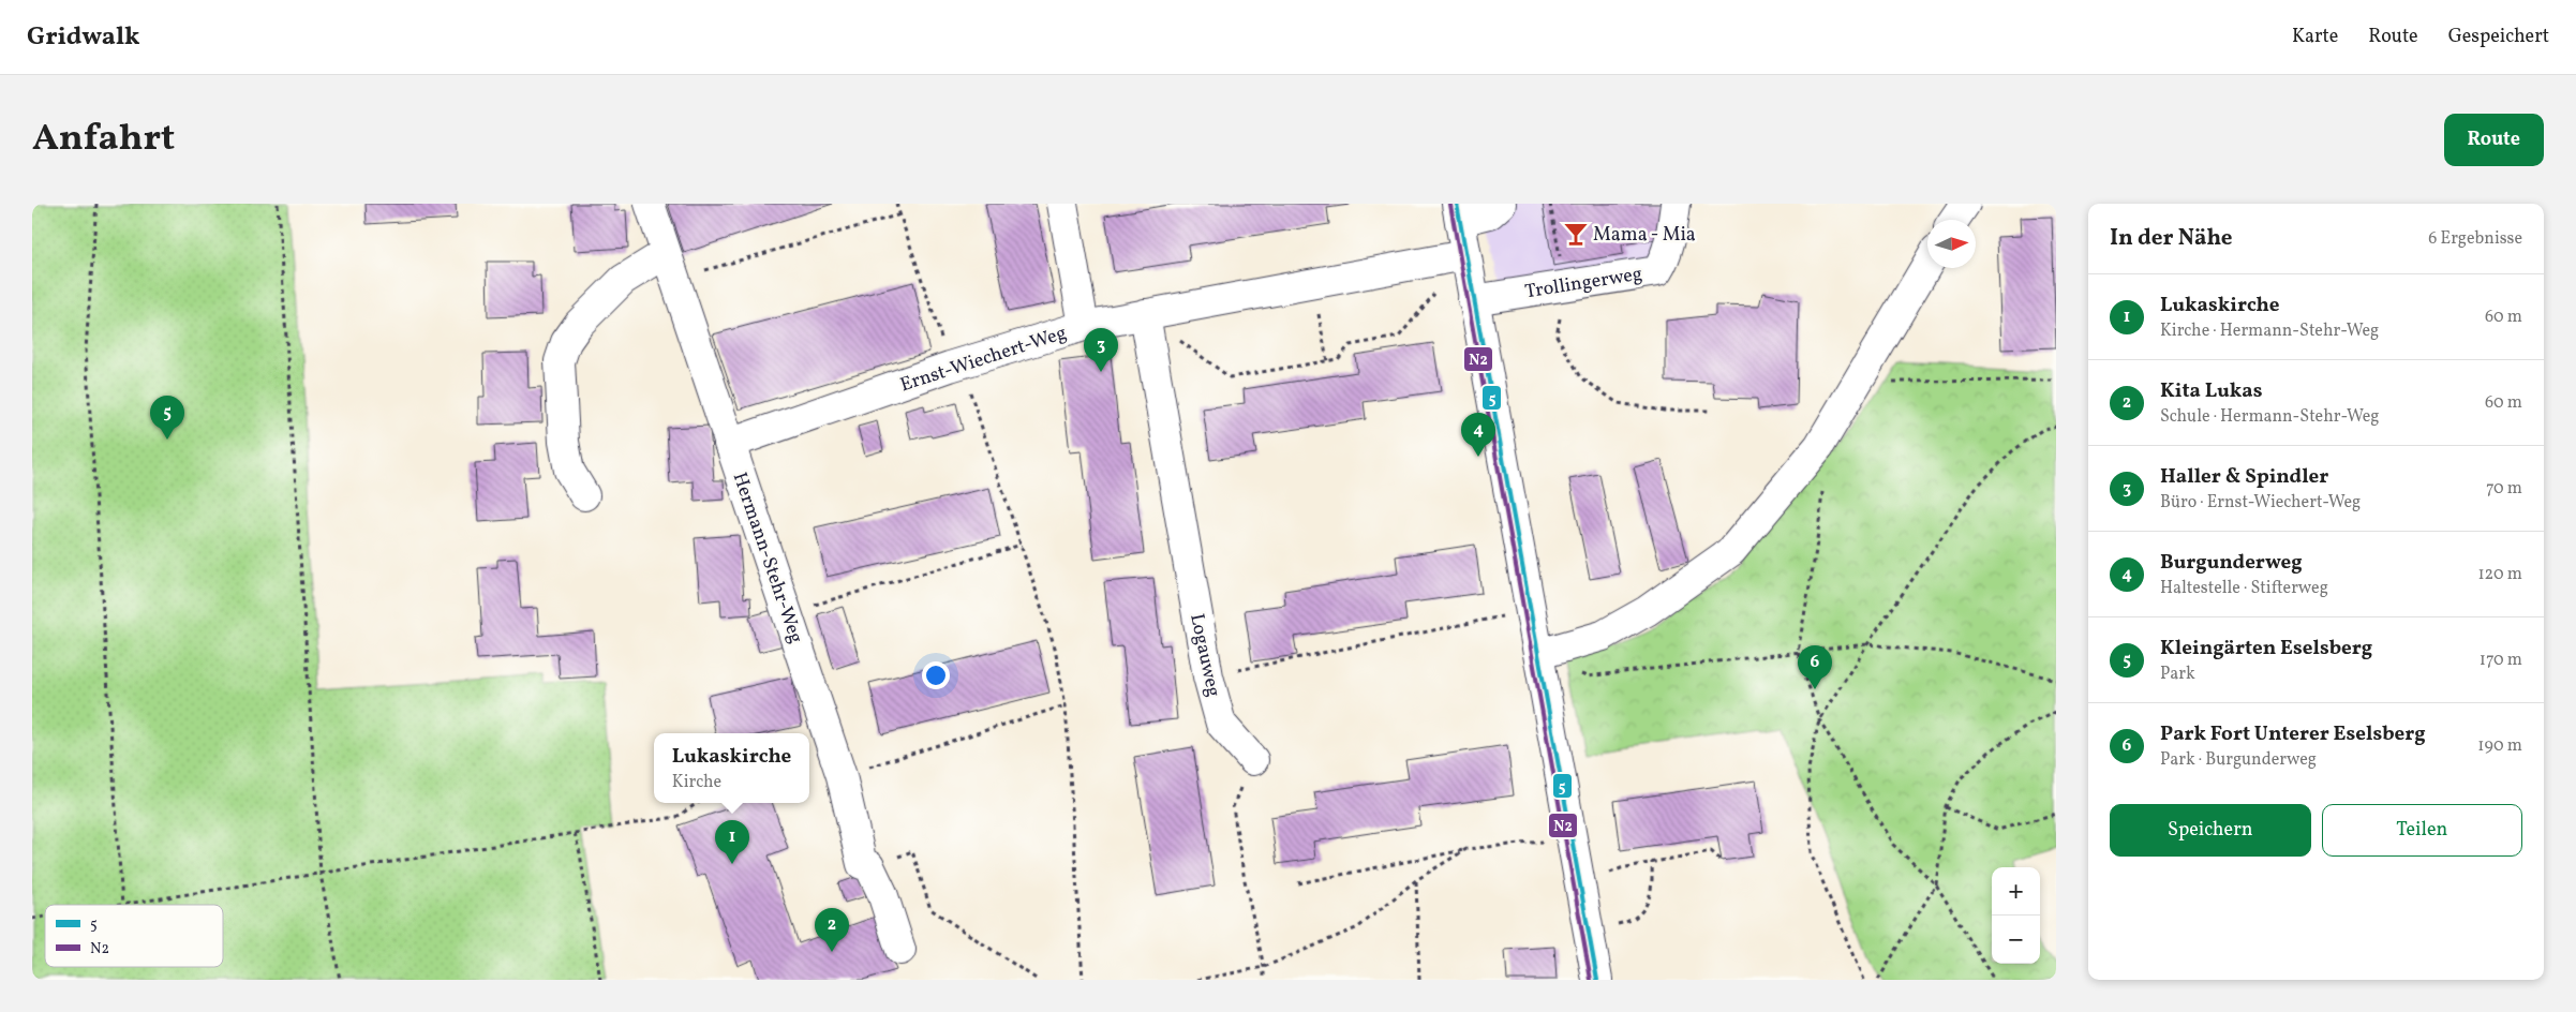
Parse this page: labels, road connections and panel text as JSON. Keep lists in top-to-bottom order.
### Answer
{
  "streets": {
    "street": [
      "Trollingerweg",
      "Ernst-Wiechert-Weg",
      "Hermann-Stehr-Weg",
      "Logauweg"
    ]
  },
  "crossings": [
    ["Ernst-Wiechert-Weg", "Hermann-Stehr-Weg"],
    ["Ernst-Wiechert-Weg", "Logauweg"]
  ],
  "places": {
    "bar": ["Mama - Mia"]
  },
  "lines": ["transit line 5", "transit line N2"],
  "legend": ["5", "N2"],
  "north": "right",
  "page": {
    "header": "Gridwalk",
    "nav": ["Karte", "Route", "Gespeichert"],
    "title": "Anfahrt",
    "buttons": [
      "Route",
      ["Speichern", "Teilen"]
    ],
    "heading": ["In der Nähe", "6 Ergebnisse"],
    "list": [
      {
        "mark": "1",
        "name": "Lukaskirche",
        "note": "Kirche · Hermann-Stehr-Weg",
        "value": "60 m"
      },
      {
        "mark": "2",
        "name": "Kita Lukas",
        "note": "Schule · Hermann-Stehr-Weg",
        "value": "60 m"
      },
      {
        "mark": "3",
        "name": "Haller & Spindler",
        "note": "Büro · Ernst-Wiechert-Weg",
        "value": "70 m"
      },
      {
        "mark": "4",
        "name": "Burgunderweg",
        "note": "Haltestelle · Stifterweg",
        "value": "120 m"
      },
      {
        "mark": "5",
        "name": "Kleingärten Eselsberg",
        "note": "Park",
        "value": "170 m"
      },
      {
        "mark": "6",
        "name": "Park Fort Unterer Eselsberg",
        "note": "Park · Burgunderweg",
        "value": "190 m"
      }
    ],
    "pins": [
      "3",
      "5",
      "4",
      "6",
      "1",
      "2"
    ],
    "popup": ["Lukaskirche", "Kirche"],
    "map_buttons": ["+", "−"]
  }
}
